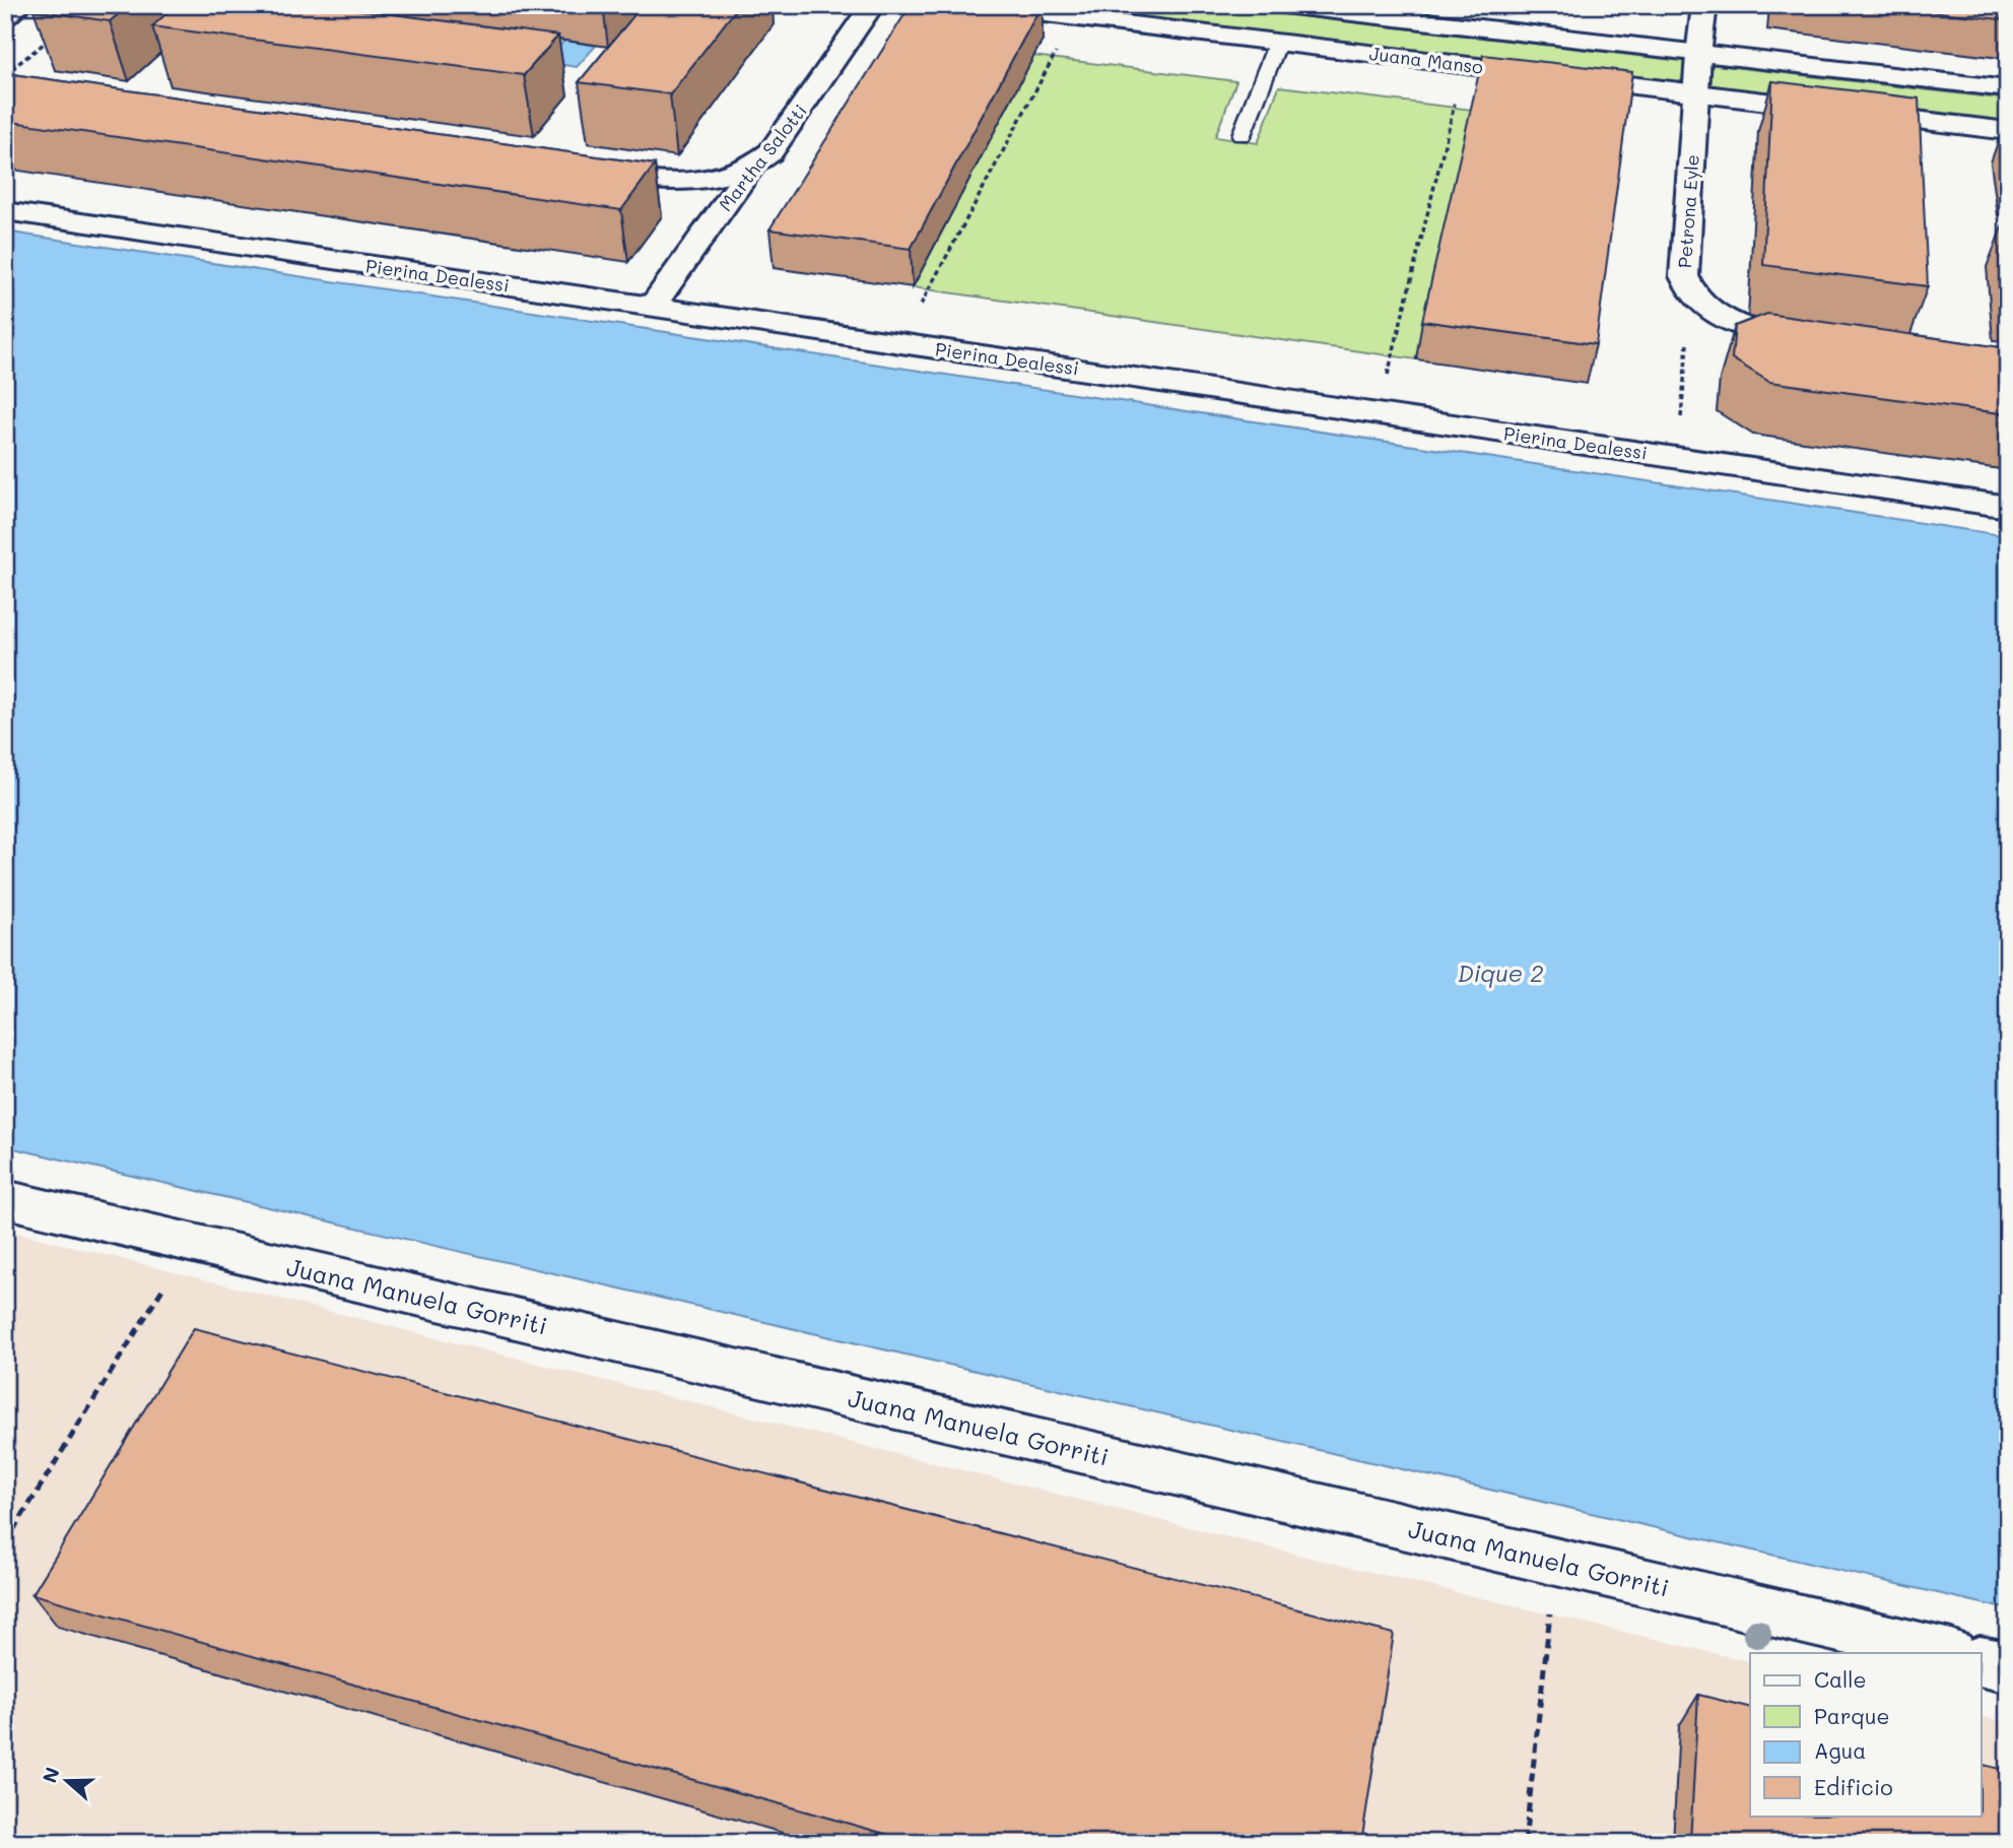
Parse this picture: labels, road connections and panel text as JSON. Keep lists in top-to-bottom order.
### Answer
{
  "streets": {
    "street": [
      "Juana Manso",
      "Martha Salotti",
      "Petrona Eyle",
      "Pierina Dealessi",
      "Juana Manuela Gorriti"
    ]
  },
  "crossings": [
    ["Juana Manso", "Petrona Eyle"],
    ["Martha Salotti", "Pierina Dealessi"],
    ["Petrona Eyle", "Pierina Dealessi"]
  ],
  "water": ["Dique 2"],
  "legend": [
    "Calle",
    "Parque",
    "Agua",
    "Edificio"
  ],
  "north": "left"
}
